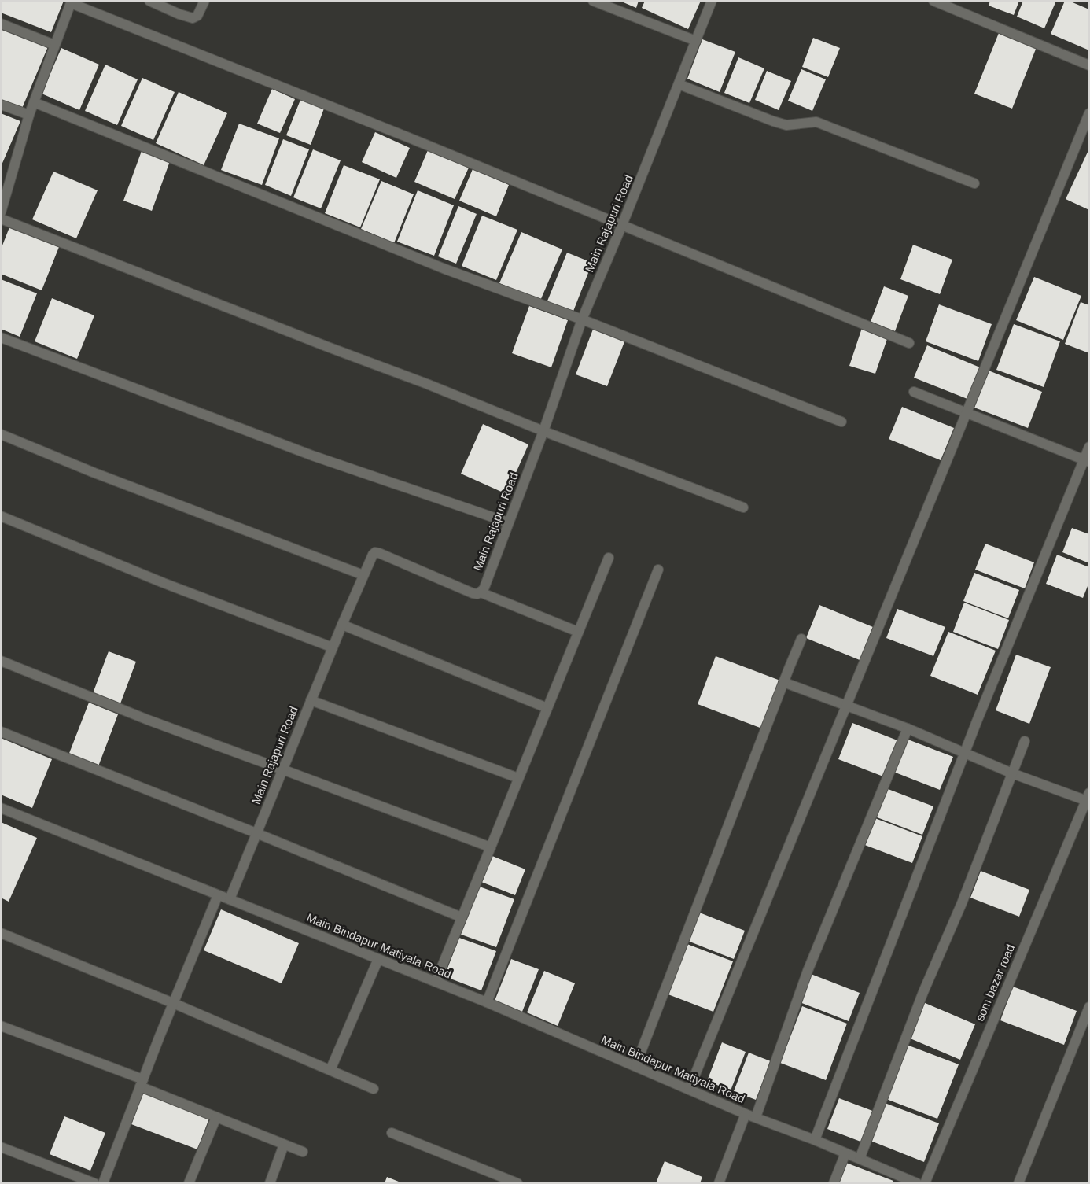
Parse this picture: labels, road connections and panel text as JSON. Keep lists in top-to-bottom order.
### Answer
{
  "streets": {
    "street": ["Main Rajapuri Road", "Main Bindapur Matiyala Road", "som bazar road"]
  },
  "crossings": [
    ["Main Rajapuri Road", "Main Bindapur Matiyala Road"]
  ]
}
